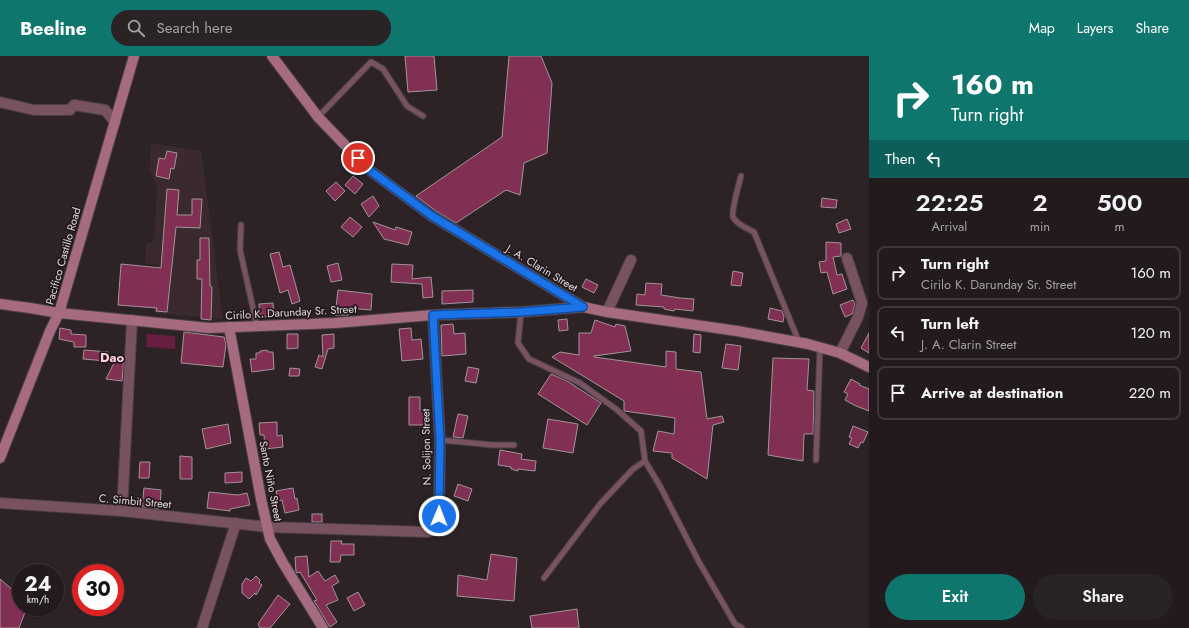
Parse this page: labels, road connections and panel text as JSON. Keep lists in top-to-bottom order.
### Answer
{
  "streets": {
    "main road": [
      "Pacifico Castillo Road",
      "J. A. Clarin Street",
      "Cirilo K. Darunday Sr. Street",
      "Santo Niño Street"
    ],
    "street": ["N. Solijon Street", "C. Simbit Street"]
  },
  "crossings": [
    ["Pacifico Castillo Road", "Cirilo K. Darunday Sr. Street"],
    ["J. A. Clarin Street", "Cirilo K. Darunday Sr. Street"],
    ["Cirilo K. Darunday Sr. Street", "N. Solijon Street"],
    ["Cirilo K. Darunday Sr. Street", "Santo Niño Street"],
    ["N. Solijon Street", "Santo Niño Street"],
    ["N. Solijon Street", "C. Simbit Street"],
    ["Santo Niño Street", "C. Simbit Street"]
  ],
  "districts": ["Dao"],
  "page": {
    "header": "Beeline",
    "search": "Search here",
    "nav": ["Map", "Layers", "Share"],
    "turn": ["160 m", "Turn right"],
    "then": "Then",
    "eta": [
      "22:25",
      "Arrival",
      "2",
      "min",
      "500",
      "m"
    ],
    "list": [
      {
        "name": "Turn right",
        "note": "Cirilo K. Darunday Sr. Street",
        "value": "160 m"
      },
      {
        "name": "Turn left",
        "note": "J. A. Clarin Street",
        "value": "120 m"
      },
      {
        "name": "Arrive at destination",
        "value": "220 m"
      }
    ],
    "speed": "24 km/h",
    "limit": "30",
    "buttons": ["Exit", "Share"]
  }
}
